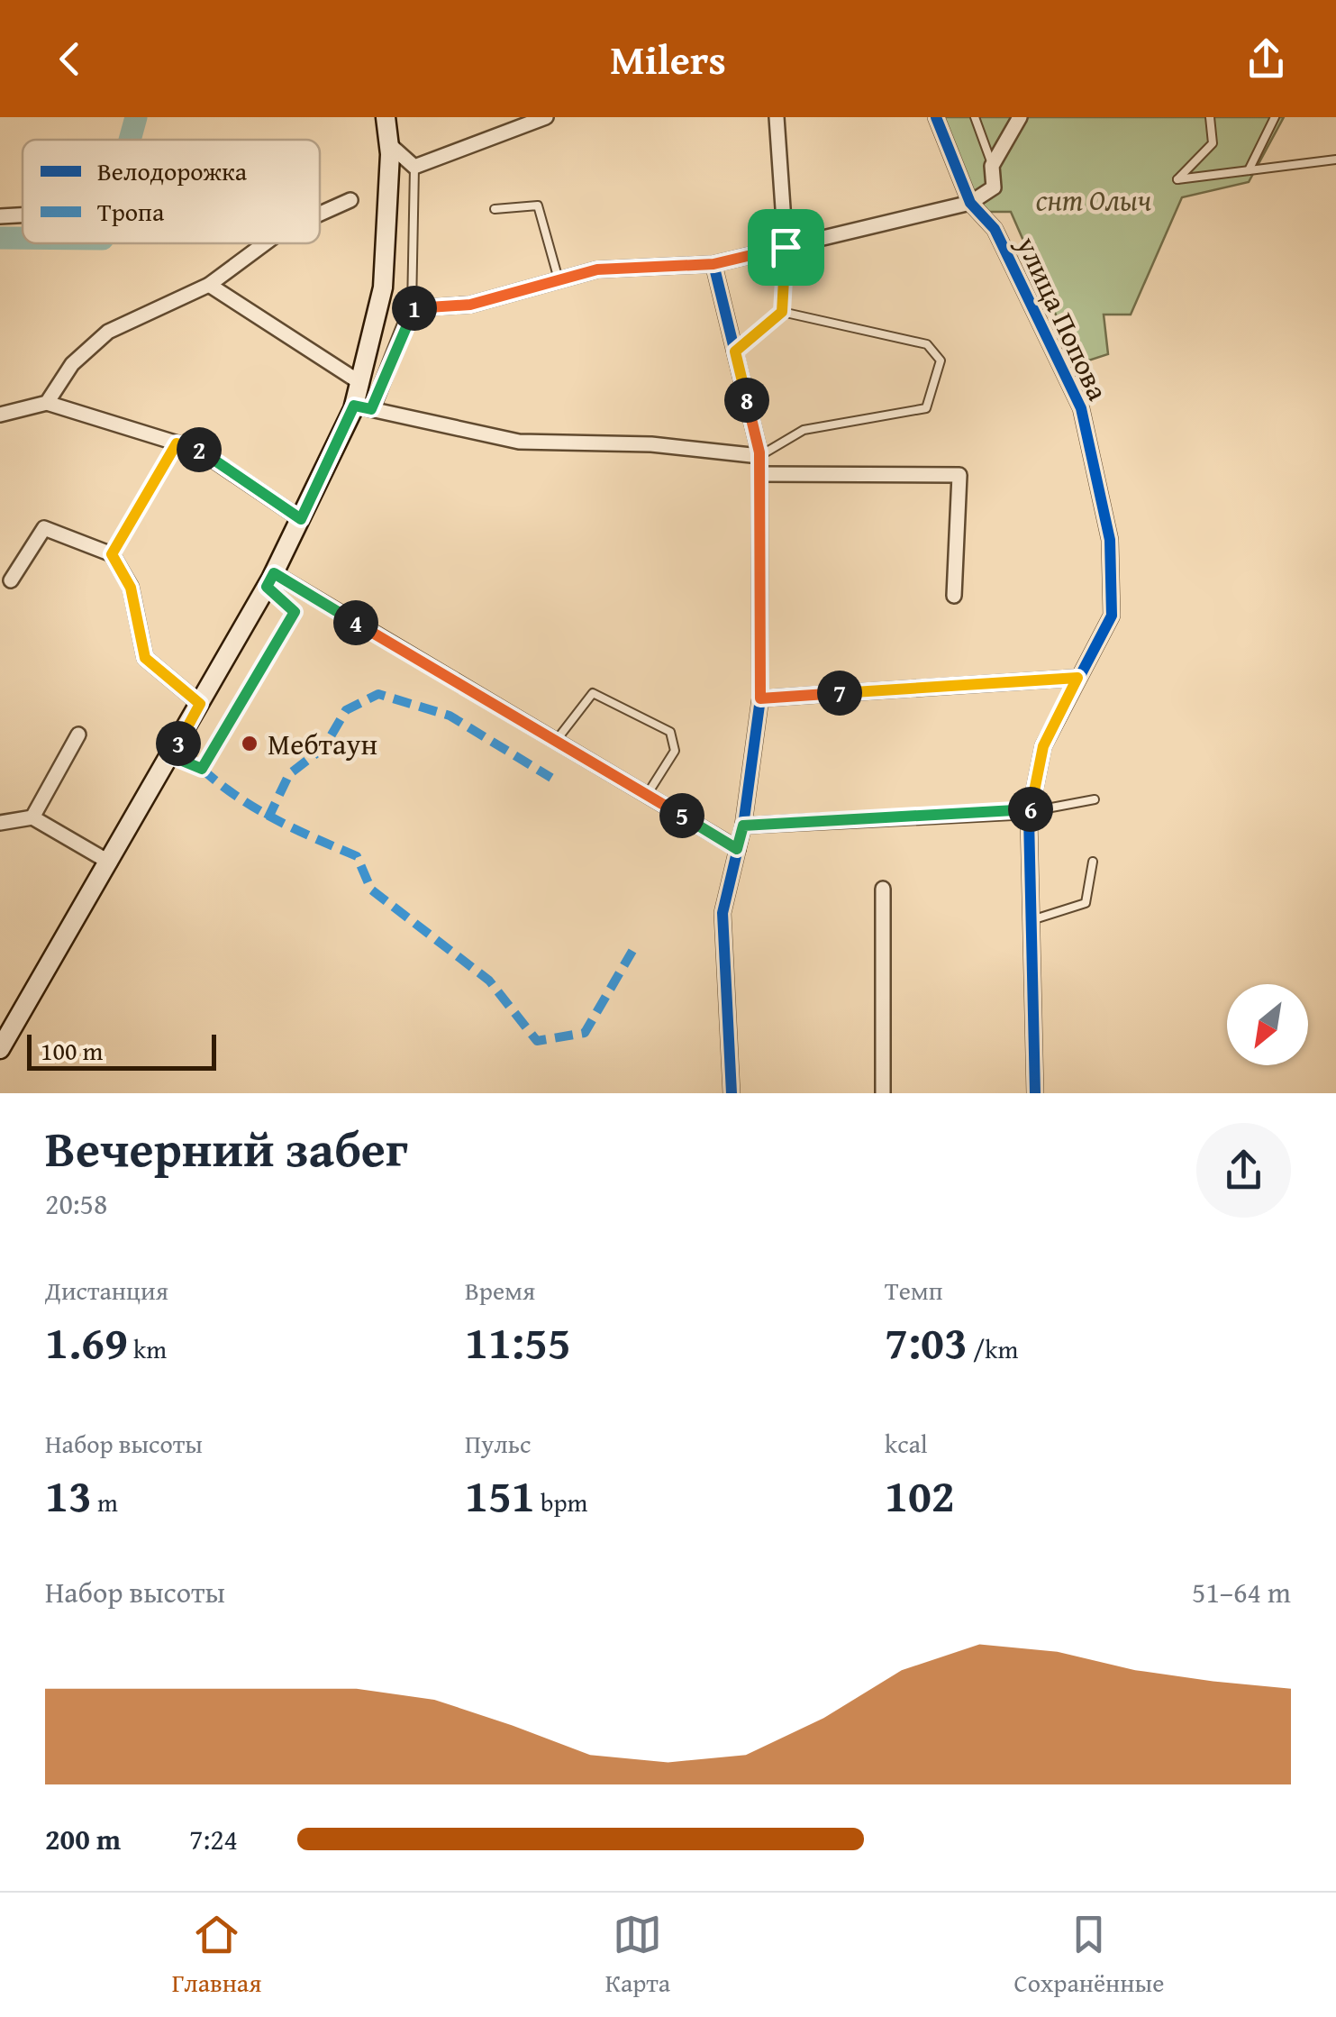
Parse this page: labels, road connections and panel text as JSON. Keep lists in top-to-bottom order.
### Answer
{
  "streets": {
    "street": ["улица Попова"]
  },
  "parks": ["снт Олыч"],
  "places": ["Мебтаун"],
  "legend": ["Велодорожка", "Тропа"],
  "scale_bar": "100 m",
  "north": "bottom left",
  "page": {
    "header": "Milers",
    "pins": [
      "1",
      "8",
      "2",
      "4",
      "7",
      "3",
      "6",
      "5"
    ],
    "scale": "100 m",
    "heading": ["Вечерний забег", "20:58"],
    "stats": [
      ["Дистанция", "1.69 km"],
      ["Время", "11:55"],
      ["Темп", "7:03 /km"],
      ["Набор высоты", "13 m"],
      ["Пульс", "151 bpm"],
      ["kcal", "102"]
    ],
    "chart": ["Набор высоты", "51–64 m"],
    "list": [
      {
        "name": "200 m",
        "note": "7:24"
      }
    ],
    "tabs": ["Главная", "Карта", "Сохранённые"]
  }
}
